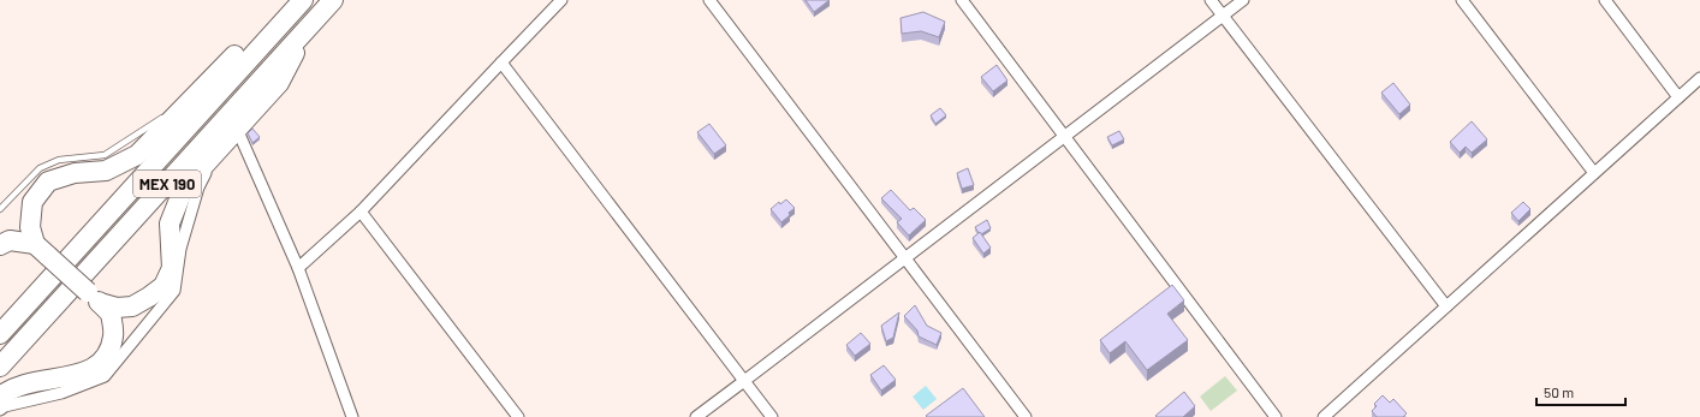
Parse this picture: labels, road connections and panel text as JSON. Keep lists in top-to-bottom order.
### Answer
{
  "streets": {
    "highway": ["MEX 190"]
  },
  "scale_bar": "50 m"
}
